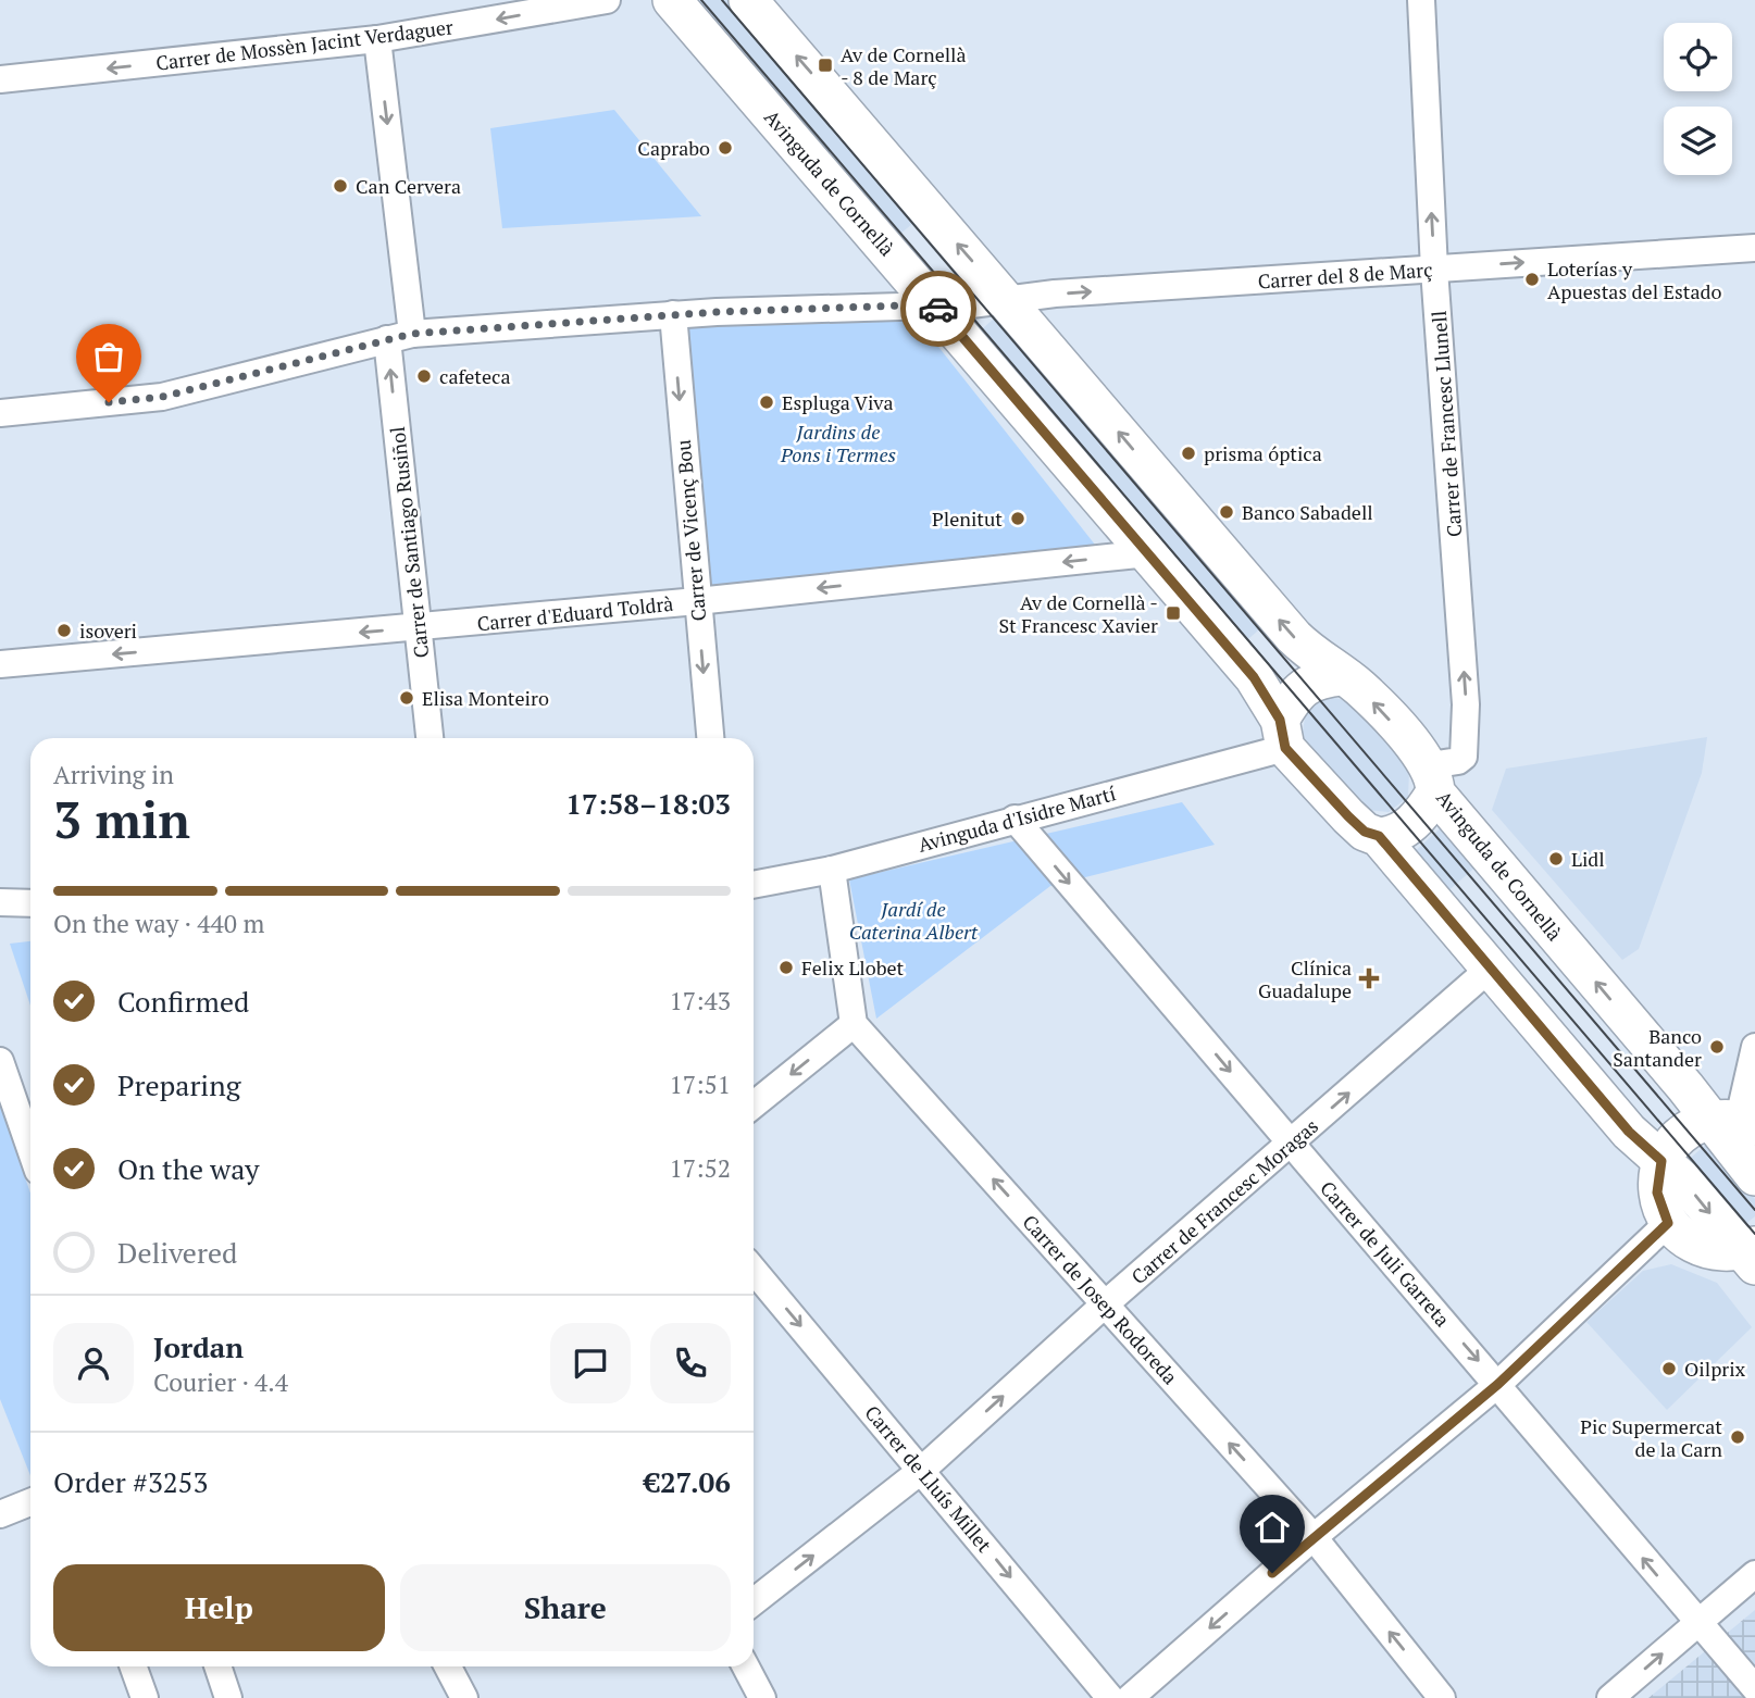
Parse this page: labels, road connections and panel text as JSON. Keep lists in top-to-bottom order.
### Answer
{
  "streets": {
    "street": [
      "Carrer de Mossèn Jacint Verdaguer",
      "Avinguda de Cornellà",
      "Carrer del 8 de Març",
      "Carrer de Francesc Llunell",
      "Carrer de Vicenç Bou",
      "Carrer de Santiago Rusiñol",
      "Carrer d'Eduard Toldrà",
      "Avinguda d'Isidre Martí",
      "Carrer de Francesc Moragas",
      "Carrer de Juli Garreta",
      "Carrer de Josep Rodoreda",
      "Carrer de Lluís Millet"
    ]
  },
  "crossings": [
    ["Carrer de Mossèn Jacint Verdaguer", "Carrer de Santiago Rusiñol"],
    ["Avinguda de Cornellà", "Carrer del 8 de Març"],
    ["Avinguda de Cornellà", "Carrer de Francesc Llunell"],
    ["Avinguda de Cornellà", "Carrer d'Eduard Toldrà"],
    ["Avinguda de Cornellà", "Avinguda d'Isidre Martí"],
    ["Avinguda de Cornellà", "Carrer de Francesc Moragas"],
    ["Carrer del 8 de Març", "Carrer de Francesc Llunell"],
    ["Carrer del 8 de Març", "Carrer de Vicenç Bou"],
    ["Carrer del 8 de Març", "Carrer de Santiago Rusiñol"],
    ["Carrer de Vicenç Bou", "Carrer d'Eduard Toldrà"],
    ["Carrer de Santiago Rusiñol", "Carrer d'Eduard Toldrà"],
    ["Avinguda d'Isidre Martí", "Carrer de Juli Garreta"],
    ["Carrer de Francesc Moragas", "Carrer de Juli Garreta"],
    ["Carrer de Francesc Moragas", "Carrer de Josep Rodoreda"],
    ["Carrer de Francesc Moragas", "Carrer de Lluís Millet"]
  ],
  "one_way": [
    "Carrer de Mossèn Jacint Verdaguer",
    "Carrer del 8 de Març",
    "Carrer de Francesc Llunell",
    "Carrer de Vicenç Bou",
    "Carrer d'Eduard Toldrà",
    "Carrer de Francesc Moragas",
    "Carrer de Josep Rodoreda",
    "Carrer de Lluís Millet"
  ],
  "parks": ["Jardins de Pons i Termes", "Jardí de Caterina Albert"],
  "places": {
    "transit": ["Av de Cornellà - 8 de Març", "Av de Cornellà - St Francesc Xavier"],
    "other": [
      "Caprabo",
      "Can Cervera",
      "Loterías y Apuestas del Estado",
      "cafeteca",
      "Espluga Viva",
      "prisma óptica",
      "Banco Sabadell",
      "Plenitut",
      "isoveri",
      "Elisa Monteiro",
      "Lidl",
      "Felix Llobet",
      "Banco Santander",
      "Oilprix",
      "Pic Supermercat de la Carn"
    ],
    "health": ["Clínica Guadalupe"]
  },
  "page": {
    "heading": ["3 min", "Arriving in", "17:58–18:03"],
    "panel": [
      "Jordan",
      "Courier · 4.4",
      "Order #3253",
      "€27.06"
    ],
    "bar": "On the way · 440 m",
    "list": [
      ["Confirmed", "17:43"],
      ["Preparing", "17:51"],
      ["On the way", "17:52"],
      "Delivered"
    ],
    "buttons": ["Help", "Share"]
  }
}
